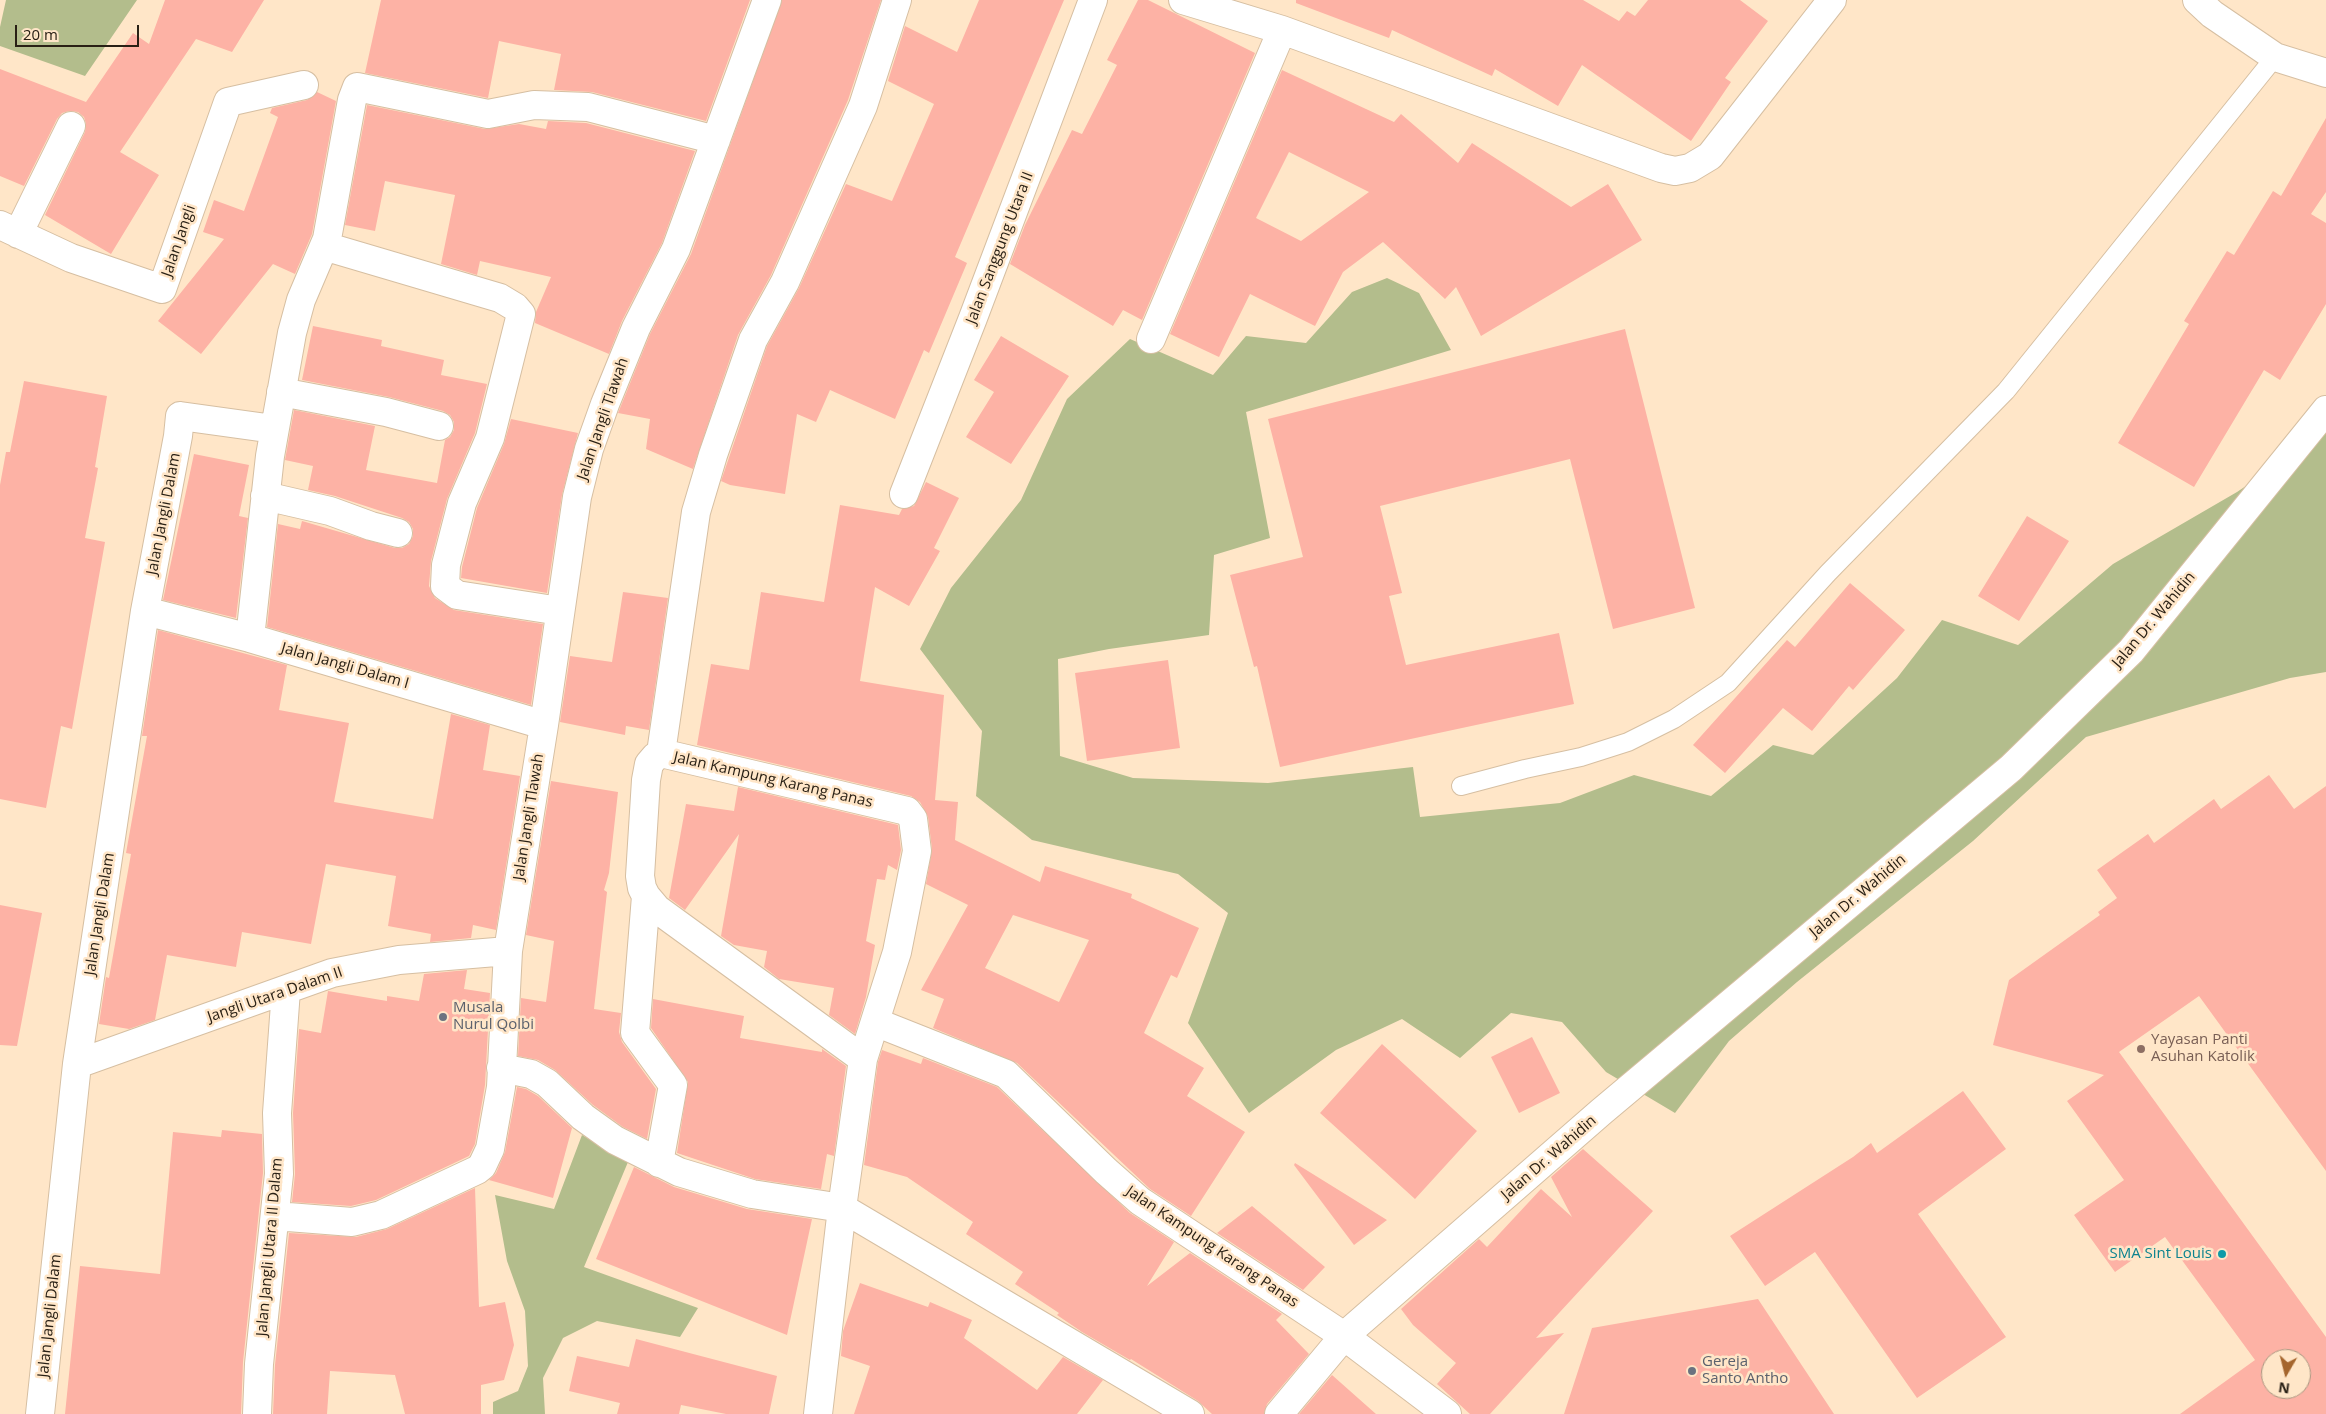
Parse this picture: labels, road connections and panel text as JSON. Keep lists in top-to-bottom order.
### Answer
{
  "streets": {
    "street": [
      "Jalan Jangli",
      "Jalan Sanggung Utara II",
      "Jalan Jangli Tlawah",
      "Jalan Jangli Dalam",
      "Jalan Dr. Wahidin",
      "Jalan Jangli Dalam I",
      "Jalan Kampung Karang Panas",
      "Jangli Utara Dalam II",
      "Jalan Jangli Utara II Dalam"
    ]
  },
  "crossings": [
    ["Jalan Jangli Tlawah", "Jalan Jangli Dalam I"],
    ["Jalan Jangli Tlawah", "Jangli Utara Dalam II"],
    ["Jalan Jangli Tlawah", "Jalan Jangli Utara II Dalam"],
    ["Jalan Jangli Dalam", "Jalan Jangli Dalam I"],
    ["Jalan Jangli Dalam", "Jangli Utara Dalam II"],
    ["Jalan Dr. Wahidin", "Jalan Kampung Karang Panas"],
    ["Jangli Utara Dalam II", "Jalan Jangli Utara II Dalam"]
  ],
  "places": [
    "Musala Nurul Qolbi",
    "Yayasan Panti Asuhan Katolik",
    "SMA Sint Louis",
    "Gereja Santo Antho"
  ],
  "scale_bar": "20 m",
  "north": "bottom"
}
